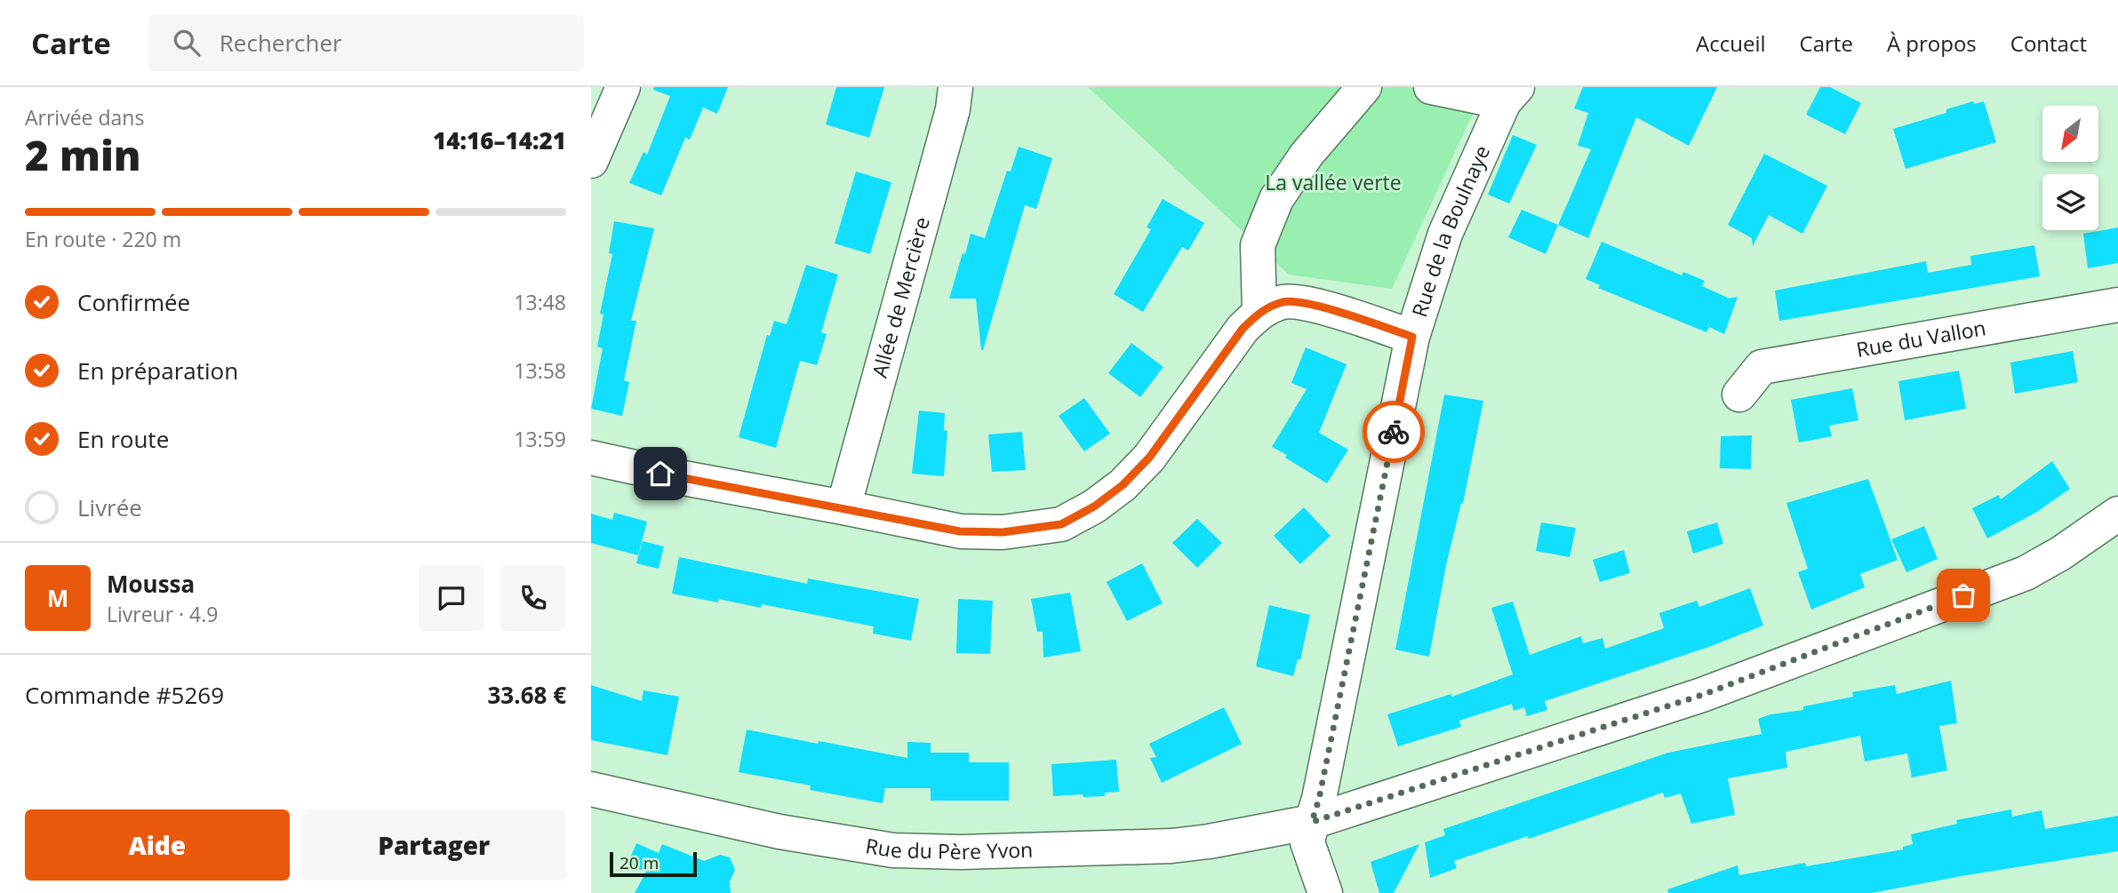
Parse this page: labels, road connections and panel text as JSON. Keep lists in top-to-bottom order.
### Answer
{
  "streets": {
    "street": [
      "Rue de la Boulnaye",
      "Allée de Mercière",
      "Rue du Vallon",
      "Rue du Père Yvon"
    ]
  },
  "crossings": [
    ["Rue de la Boulnaye", "Rue du Père Yvon"]
  ],
  "parks": ["La vallée verte"],
  "scale_bar": "20 m",
  "north": "bottom left",
  "page": {
    "header": "Carte",
    "search": "Rechercher",
    "nav": [
      "Accueil",
      "Carte",
      "À propos",
      "Contact"
    ],
    "heading": ["2 min", "Arrivée dans", "14:16–14:21"],
    "panel": [
      "Moussa",
      "Livreur · 4.9",
      "Commande #5269",
      "33.68 €"
    ],
    "bar": "En route · 220 m",
    "list": [
      ["Confirmée", "13:48"],
      ["En préparation", "13:58"],
      ["En route", "13:59"],
      "Livrée"
    ],
    "round": "M",
    "buttons": ["Aide", "Partager"],
    "scale": "20 m"
  }
}
